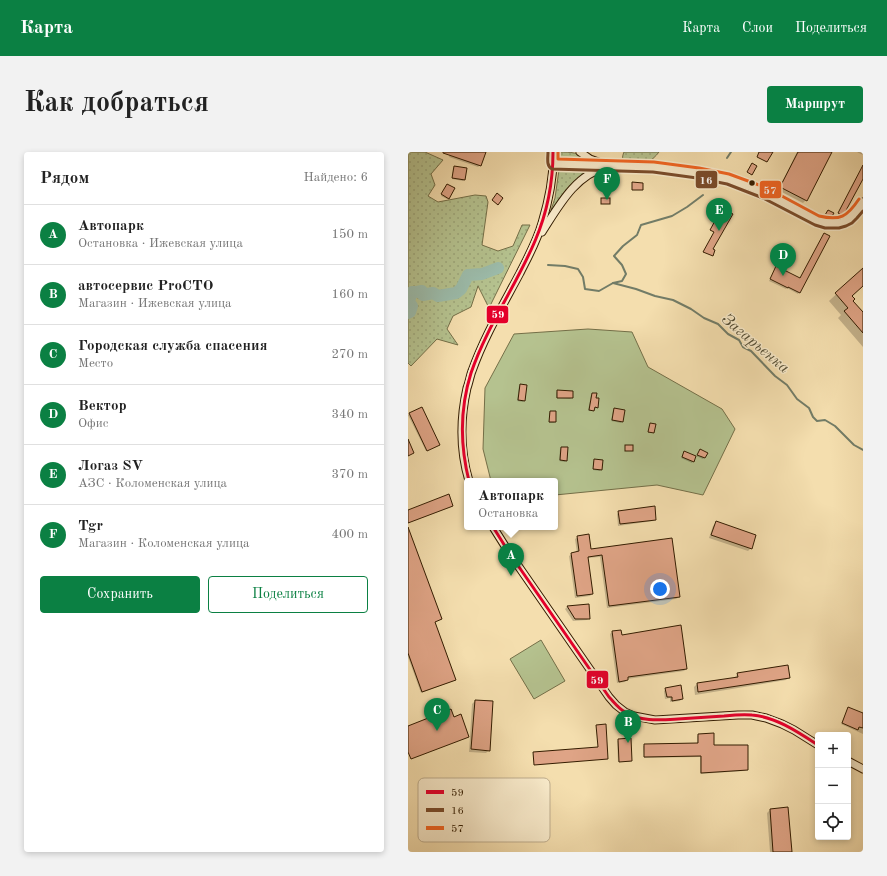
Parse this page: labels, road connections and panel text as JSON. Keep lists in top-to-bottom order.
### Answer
{
  "water": ["Загарьенка"],
  "lines": ["transit line 59", "transit line 16", "transit line 57"],
  "legend": ["59", "16", "57"],
  "page": {
    "header": "Карта",
    "nav": ["Карта", "Слои", "Поделиться"],
    "buttons": [
      "Маршрут",
      ["Сохранить", "Поделиться"]
    ],
    "title": "Как добраться",
    "heading": ["Рядом", "Найдено: 6"],
    "pins": [
      "F",
      "E",
      "D",
      "A",
      "C",
      "B"
    ],
    "list": [
      {
        "mark": "A",
        "name": "Автопарк",
        "note": "Остановка · Ижевская улица",
        "value": "150 m"
      },
      {
        "mark": "B",
        "name": "автосервис ProСТО",
        "note": "Магазин · Ижевская улица",
        "value": "160 m"
      },
      {
        "mark": "C",
        "name": "Городская служба спасения",
        "note": "Место",
        "value": "270 m"
      },
      {
        "mark": "D",
        "name": "Вектор",
        "note": "Офис",
        "value": "340 m"
      },
      {
        "mark": "E",
        "name": "Логаз SV",
        "note": "АЗС · Коломенская улица",
        "value": "370 m"
      },
      {
        "mark": "F",
        "name": "Tgr",
        "note": "Магазин · Коломенская улица",
        "value": "400 m"
      }
    ],
    "popup": ["Автопарк", "Остановка"],
    "map_buttons": ["+", "−"]
  }
}
